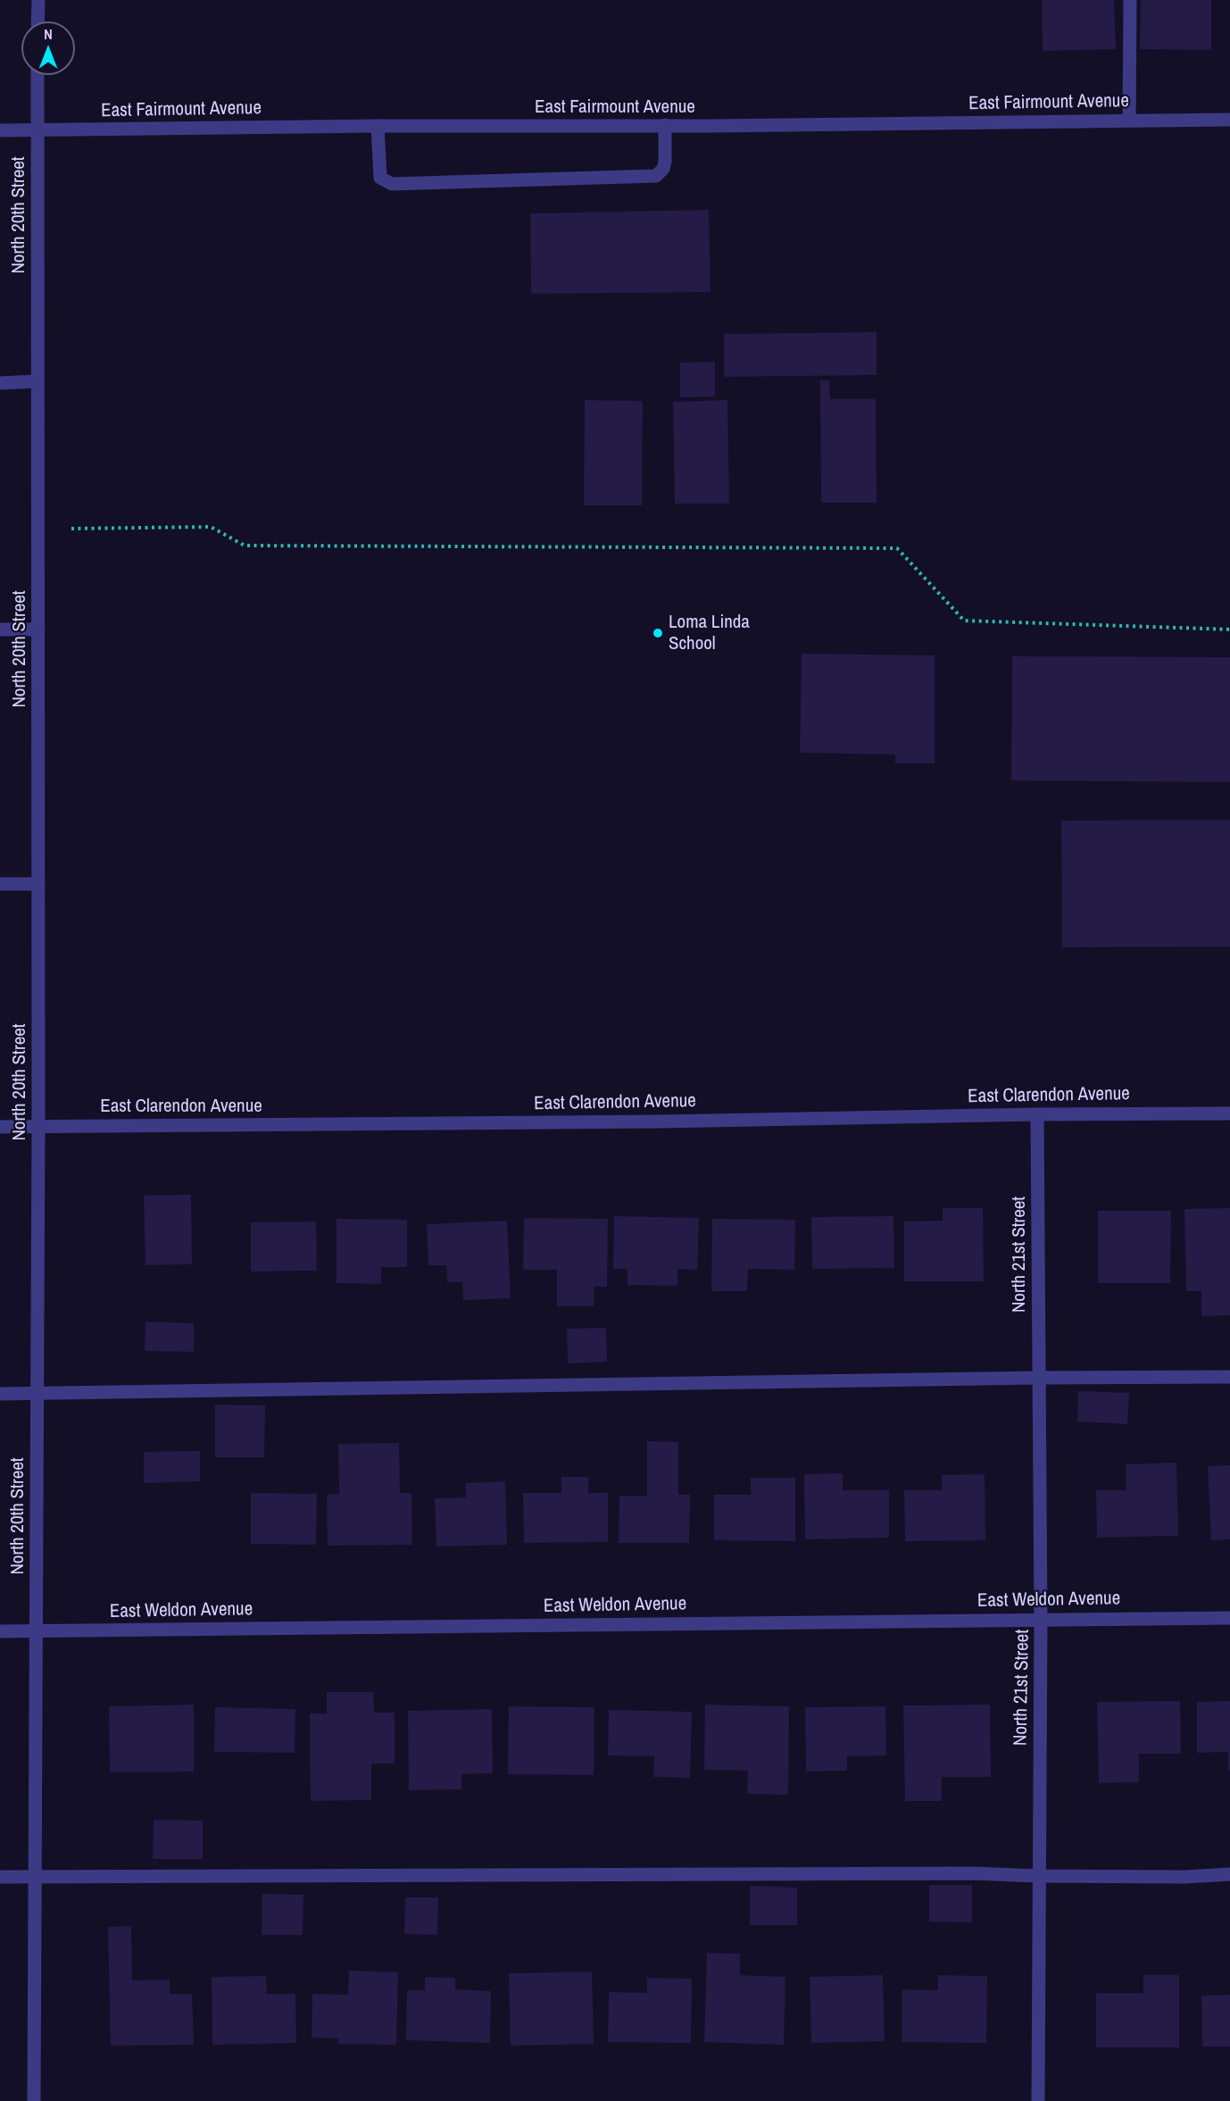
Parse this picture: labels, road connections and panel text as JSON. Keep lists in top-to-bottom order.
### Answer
{
  "streets": {
    "street": [
      "East Fairmount Avenue",
      "North 20th Street",
      "East Clarendon Avenue",
      "North 21st Street",
      "East Weldon Avenue"
    ]
  },
  "crossings": [
    ["East Fairmount Avenue", "North 20th Street"],
    ["North 20th Street", "East Clarendon Avenue"],
    ["North 20th Street", "East Weldon Avenue"],
    ["East Clarendon Avenue", "North 21st Street"],
    ["North 21st Street", "East Weldon Avenue"]
  ],
  "places": ["Loma Linda School"],
  "north": "top"
}
